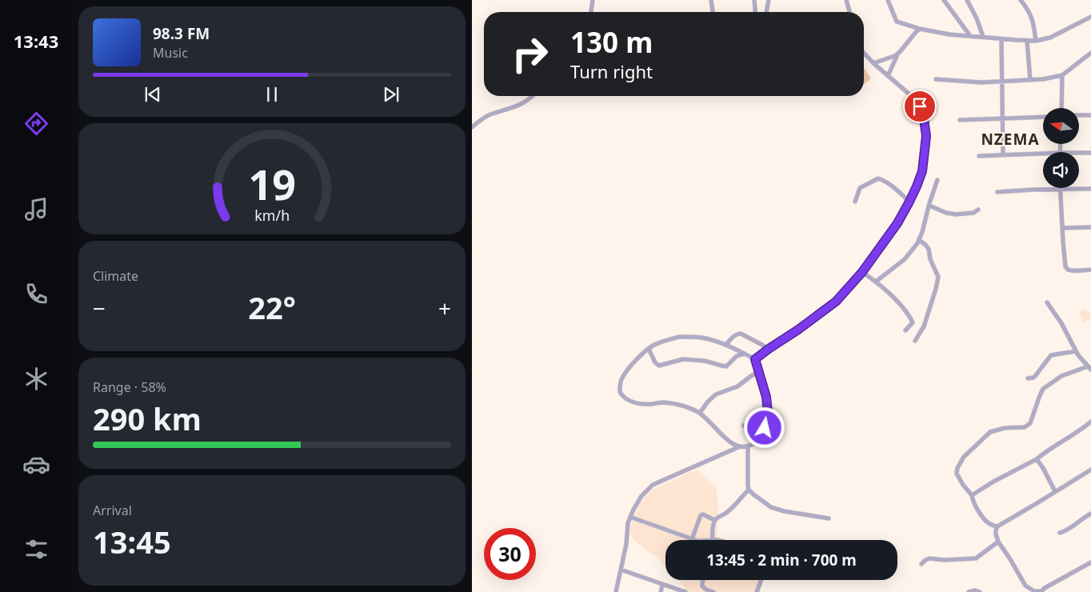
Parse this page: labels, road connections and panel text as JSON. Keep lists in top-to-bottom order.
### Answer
{
  "districts": ["NZEMA"],
  "north": "left",
  "page": {
    "tabs": "13:43",
    "turn": ["130 m", "Turn right"],
    "song": ["98.3 FM", "Music"],
    "tile": [
      "Climate",
      ["Range · 58%", "290 km"],
      ["Arrival", "13:45"]
    ],
    "heat": ["−", "22°", "+"],
    "limit": "30",
    "trip": "13:45 · 2 min · 700 m",
    "gauge": ["19", "km/h"]
  }
}
